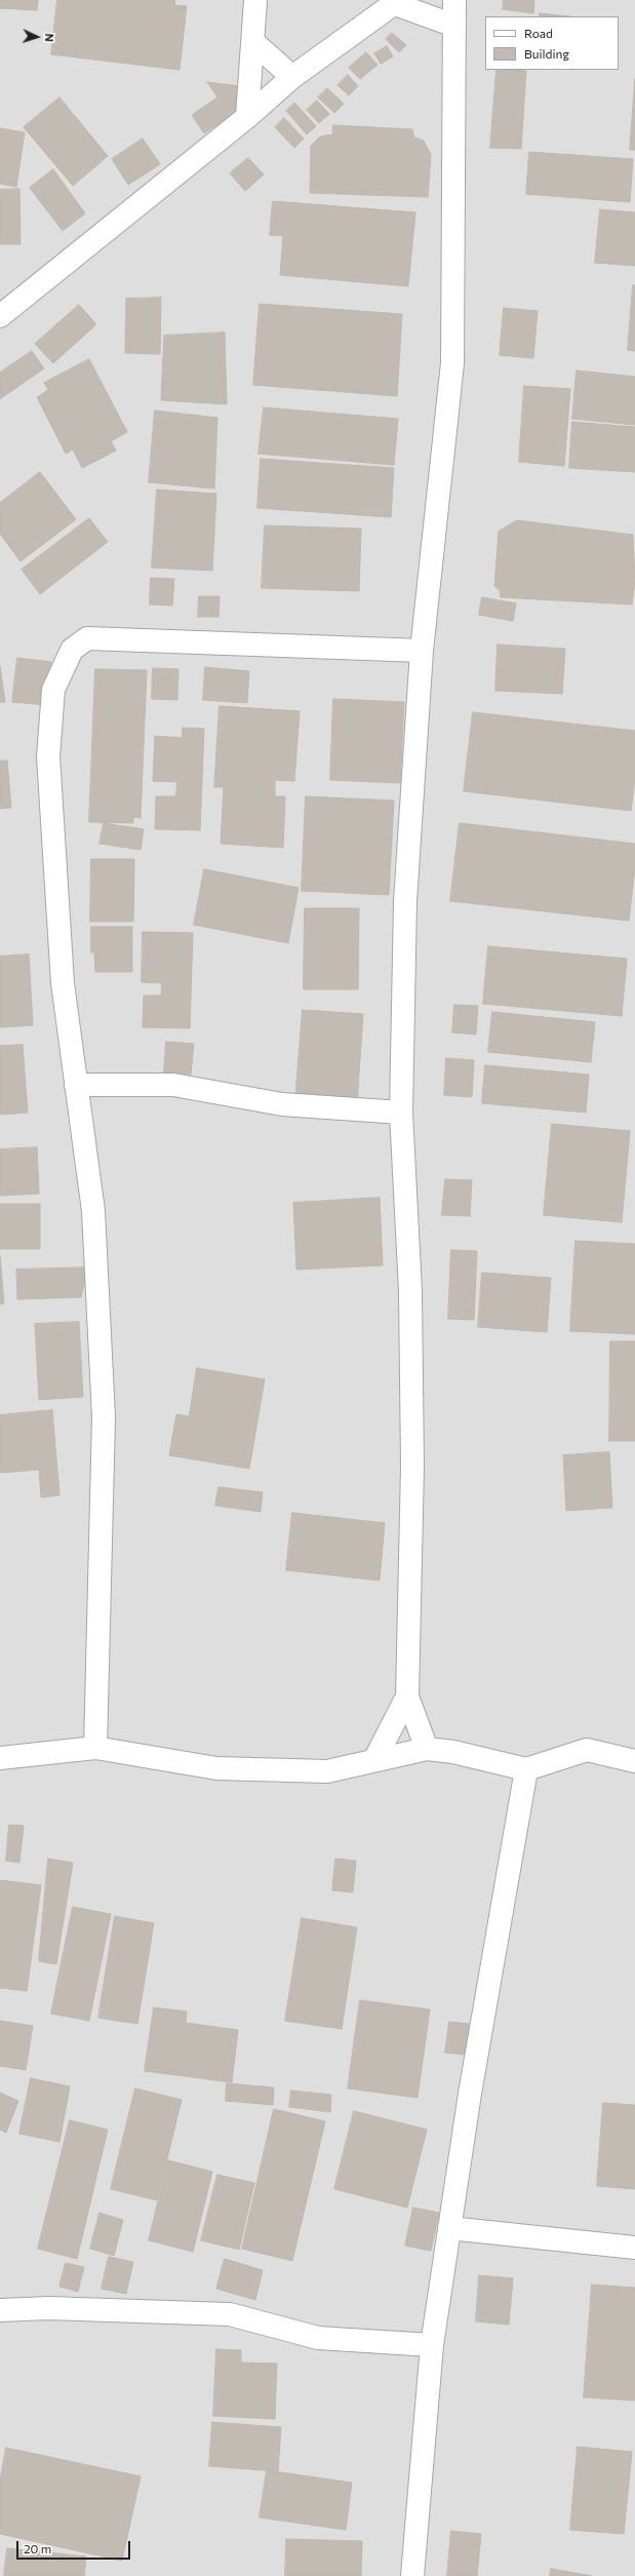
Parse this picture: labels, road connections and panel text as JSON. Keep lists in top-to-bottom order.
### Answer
{
  "legend": ["Road", "Building"],
  "scale_bar": "20 m",
  "north": "right"
}
